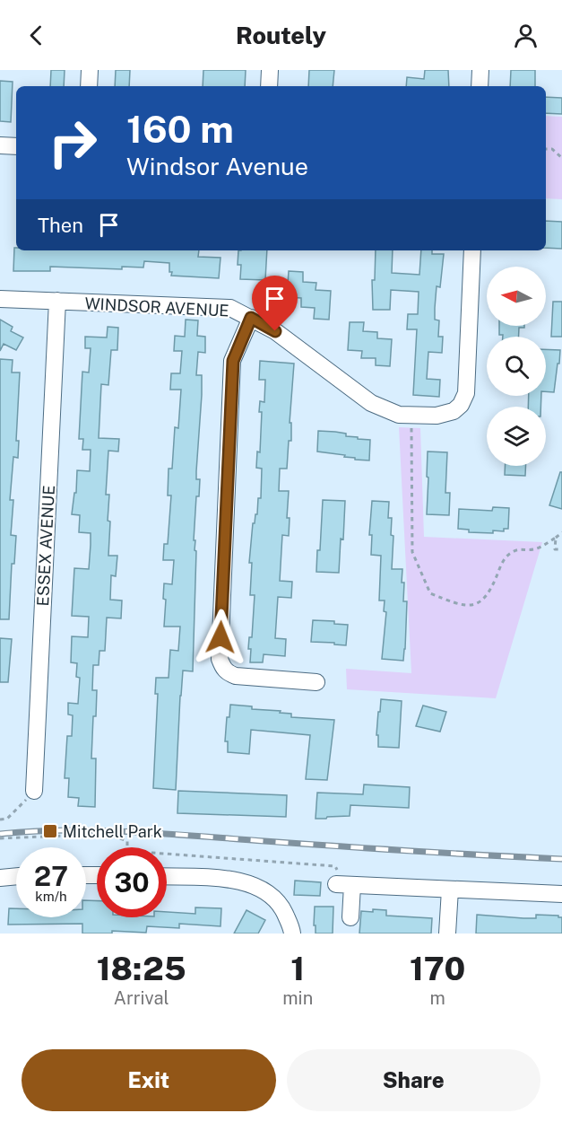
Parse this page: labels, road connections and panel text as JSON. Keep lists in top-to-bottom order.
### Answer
{
  "streets": {
    "street": ["WINDSOR AVENUE", "ESSEX AVENUE"]
  },
  "crossings": [
    ["WINDSOR AVENUE", "ESSEX AVENUE"]
  ],
  "places": {
    "transit": ["Mitchell Park"]
  },
  "north": "left",
  "page": {
    "header": "Routely",
    "turn": ["160 m", "Windsor Avenue"],
    "then": "Then",
    "speed": "27 km/h",
    "limit": "30",
    "eta": [
      "18:25",
      "Arrival",
      "1",
      "min",
      "170",
      "m"
    ],
    "buttons": ["Exit", "Share"]
  }
}
